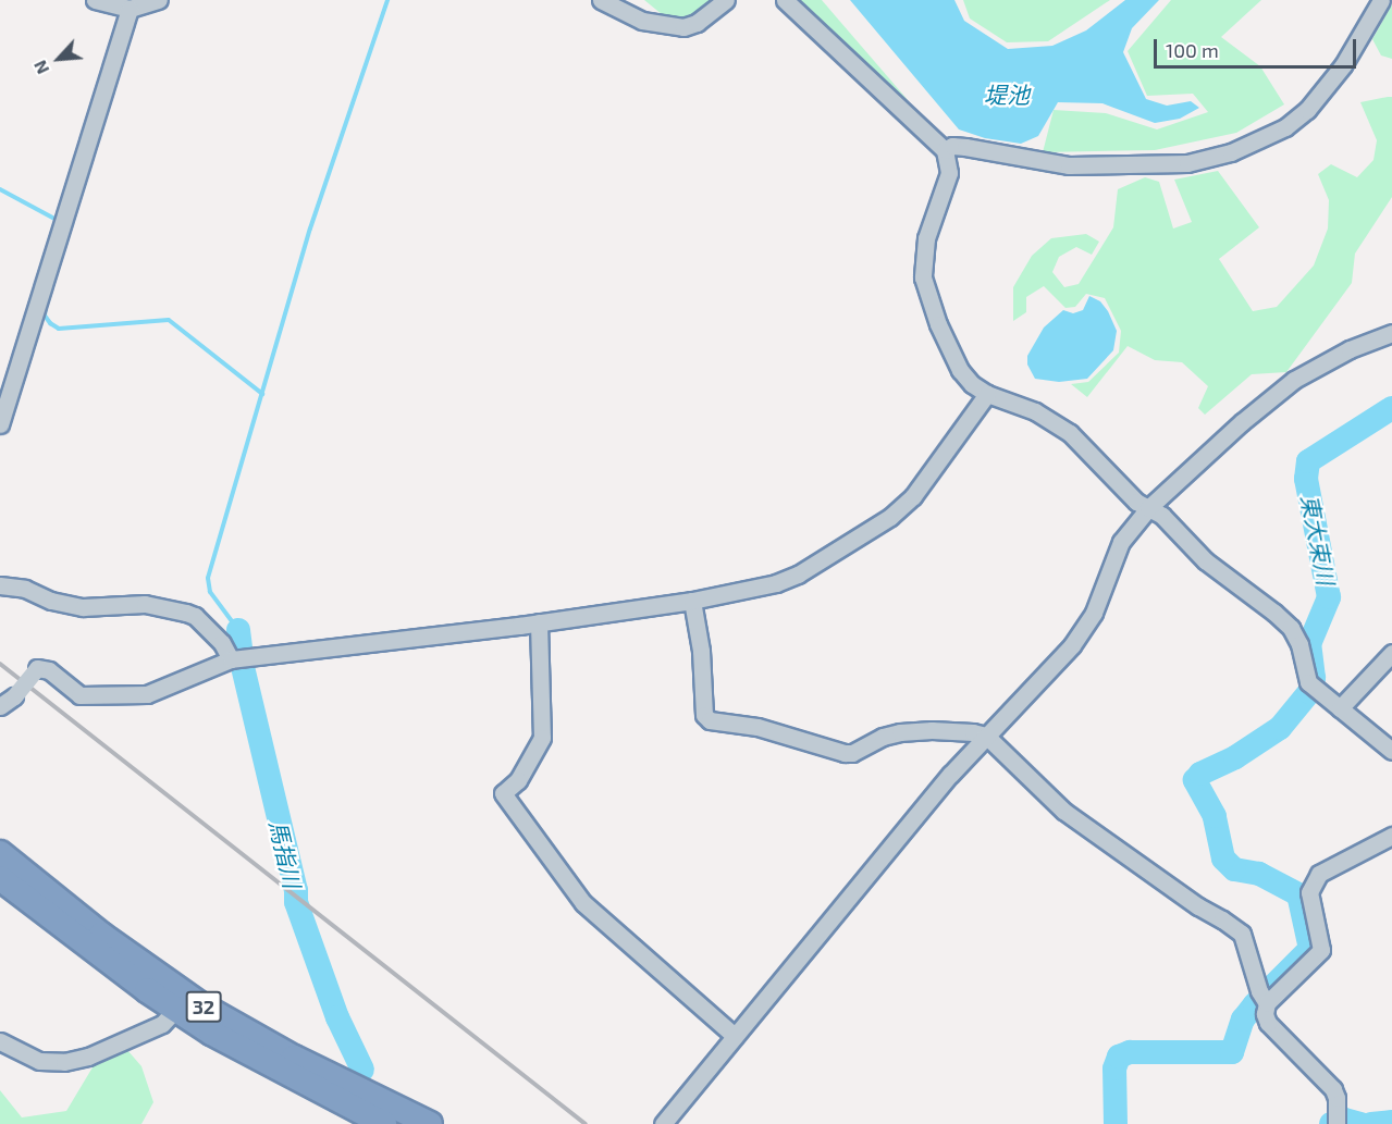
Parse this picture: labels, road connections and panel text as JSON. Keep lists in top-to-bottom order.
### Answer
{
  "streets": {
    "highway": ["32"]
  },
  "water": ["堤池", "東大束川", "馬指川"],
  "scale_bar": "100 m",
  "north": "bottom left"
}
